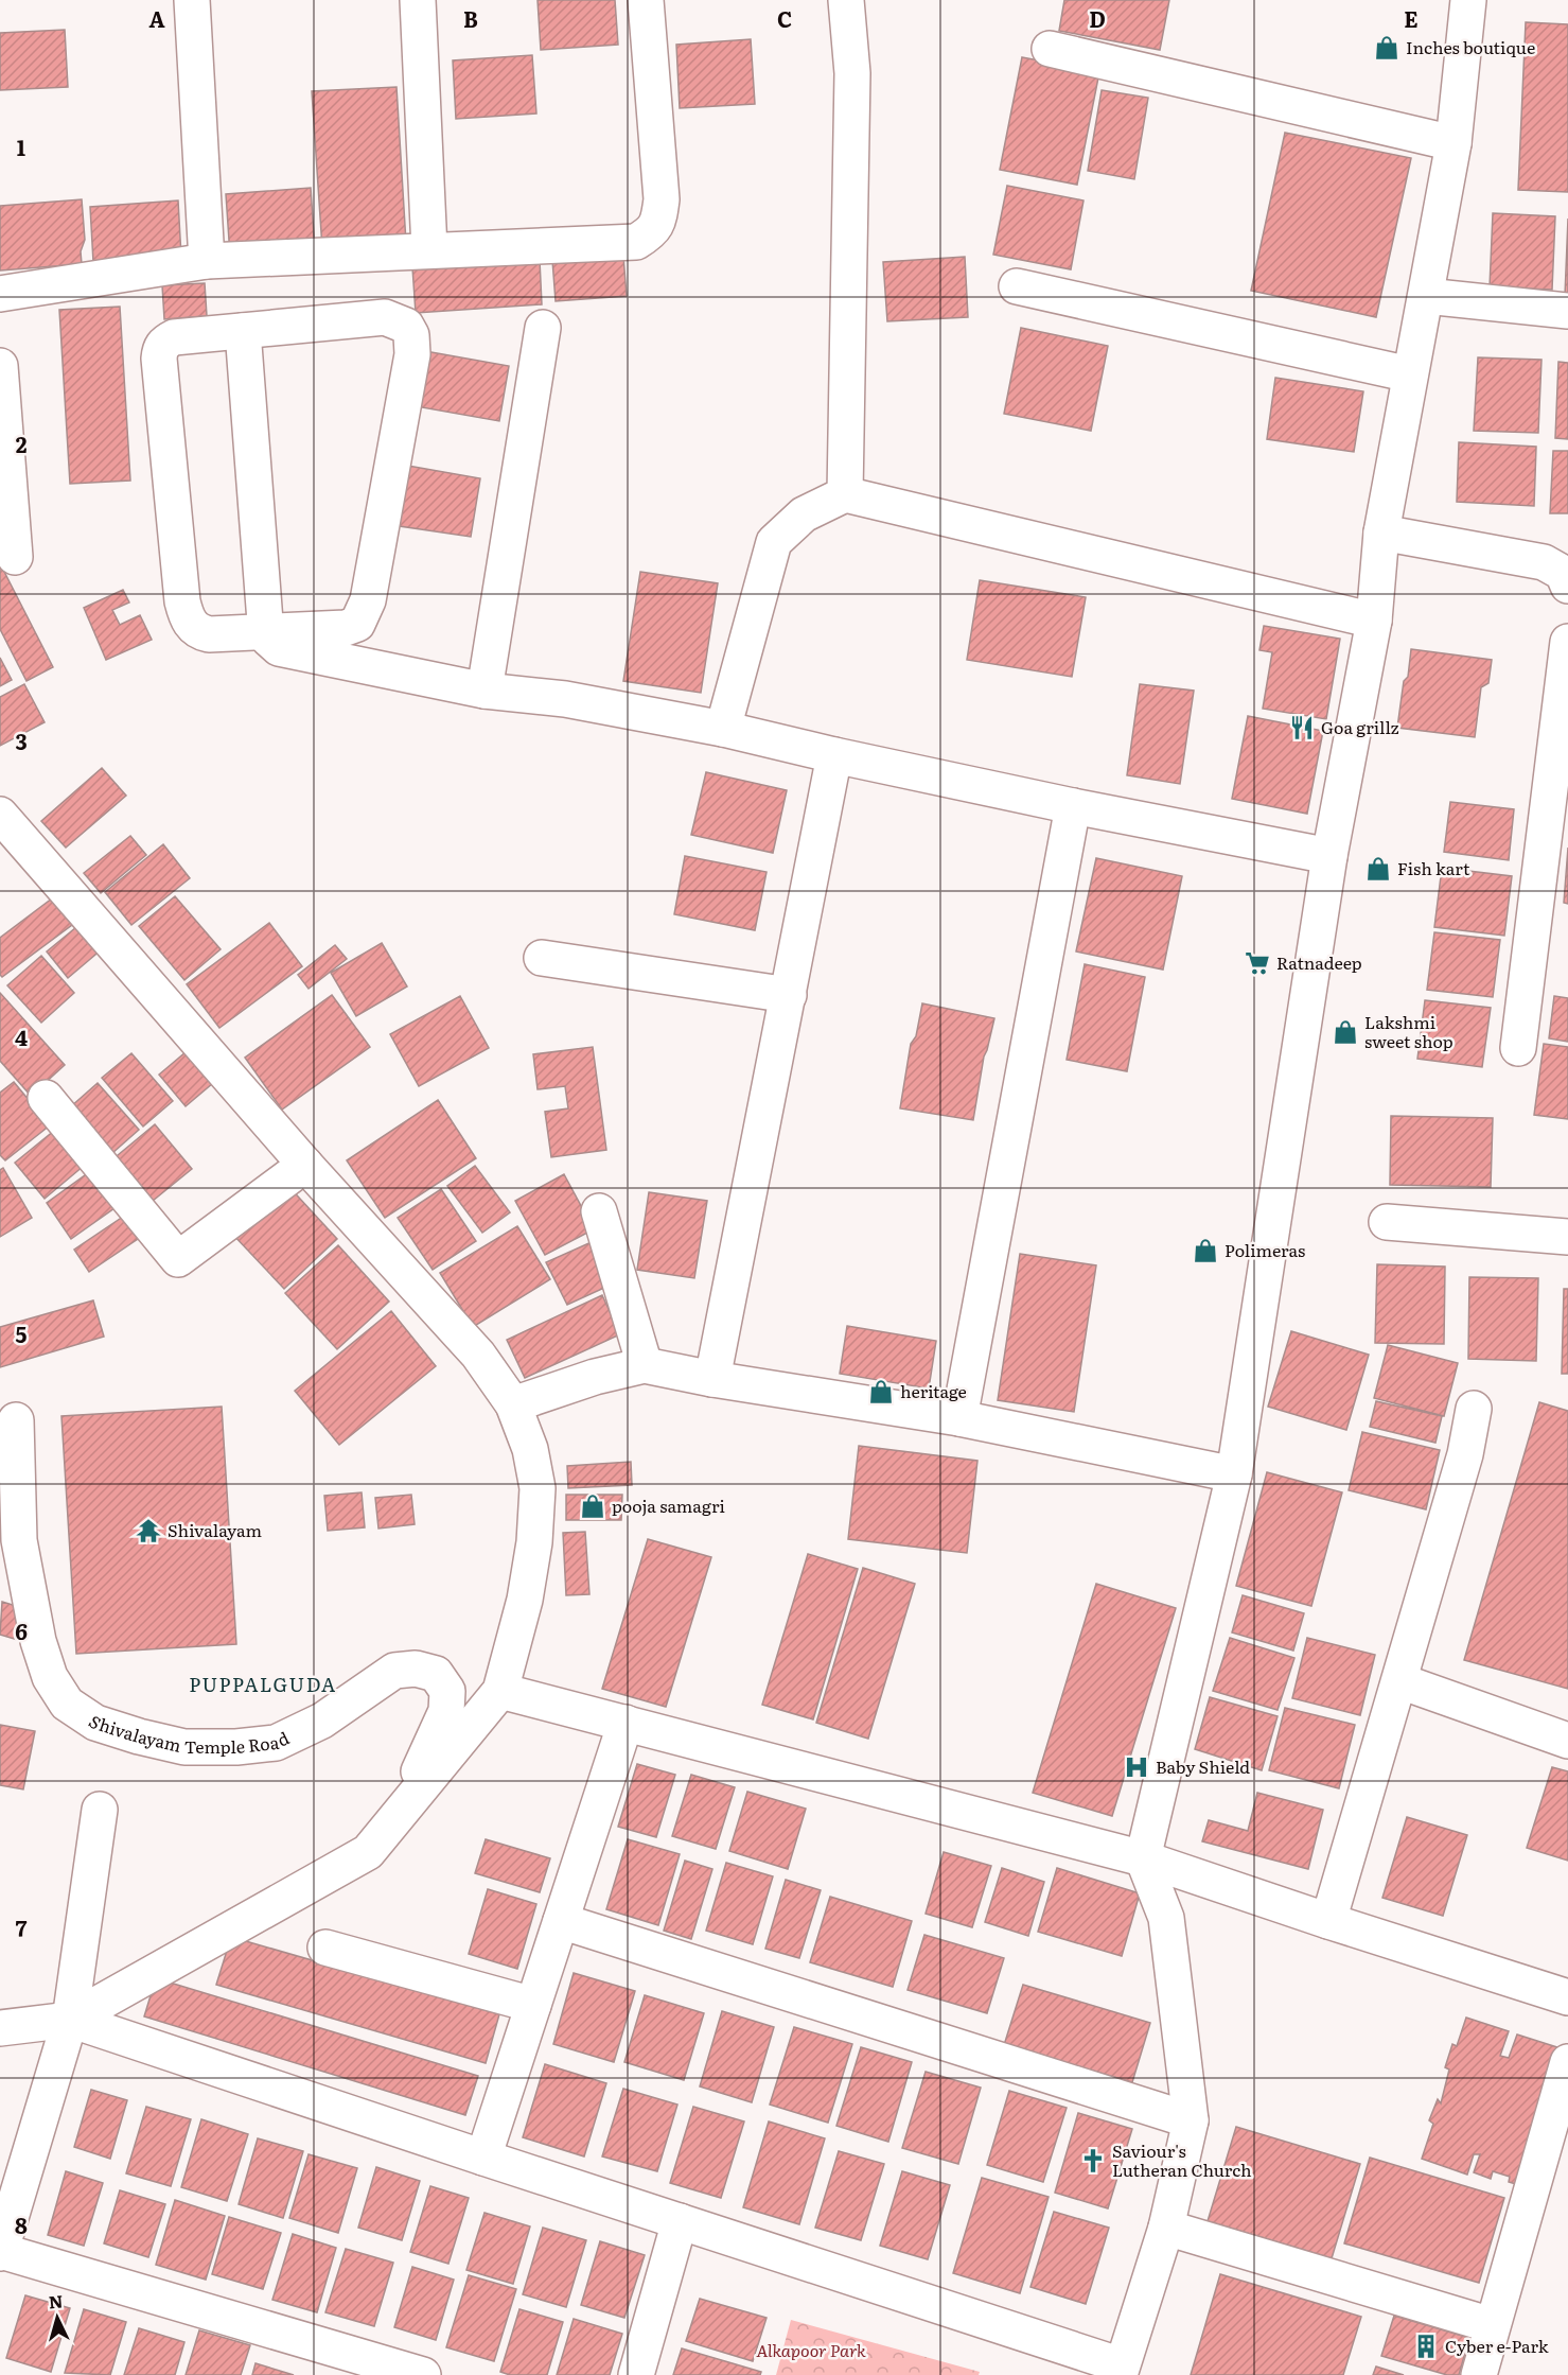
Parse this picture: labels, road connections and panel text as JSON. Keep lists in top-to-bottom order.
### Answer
{
  "streets": {
    "street": ["Shivalayam Temple Road"]
  },
  "districts": ["PUPPALGUDA"],
  "parks": ["Alkapoor Park"],
  "places": {
    "shop": [
      "Inches boutique",
      "Fish kart",
      "Lakshmi sweet shop",
      "Polimeras",
      "heritage",
      "pooja samagri"
    ],
    "restaurant": ["Goa grillz"],
    "supermarket": ["Ratnadeep"],
    "temple": ["Shivalayam"],
    "hospital": ["Baby Shield"],
    "church": ["Saviour's Lutheran Church"],
    "building": ["Cyber e-Park"]
  },
  "north": "top",
  "grid": {
    "columns": [
      "A",
      "B",
      "C",
      "D",
      "E"
    ],
    "rows": [
      "1",
      "2",
      "3",
      "4",
      "5",
      "6",
      "7",
      "8"
    ]
  }
}
